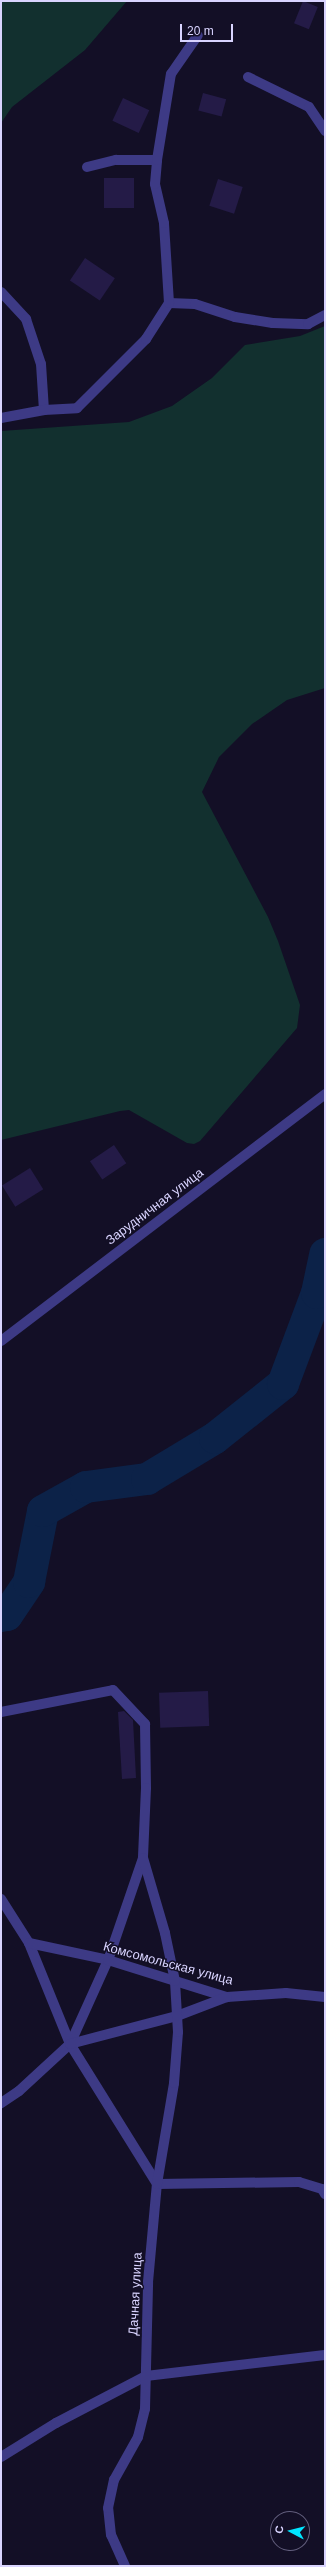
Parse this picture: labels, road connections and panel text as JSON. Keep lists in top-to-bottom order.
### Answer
{
  "streets": {
    "street": ["Зарудничная улица", "Комсомольская улица", "Дачная улица"]
  },
  "crossings": [
    ["Комсомольская улица", "Дачная улица"]
  ],
  "scale_bar": "20 m",
  "north": "left"
}
